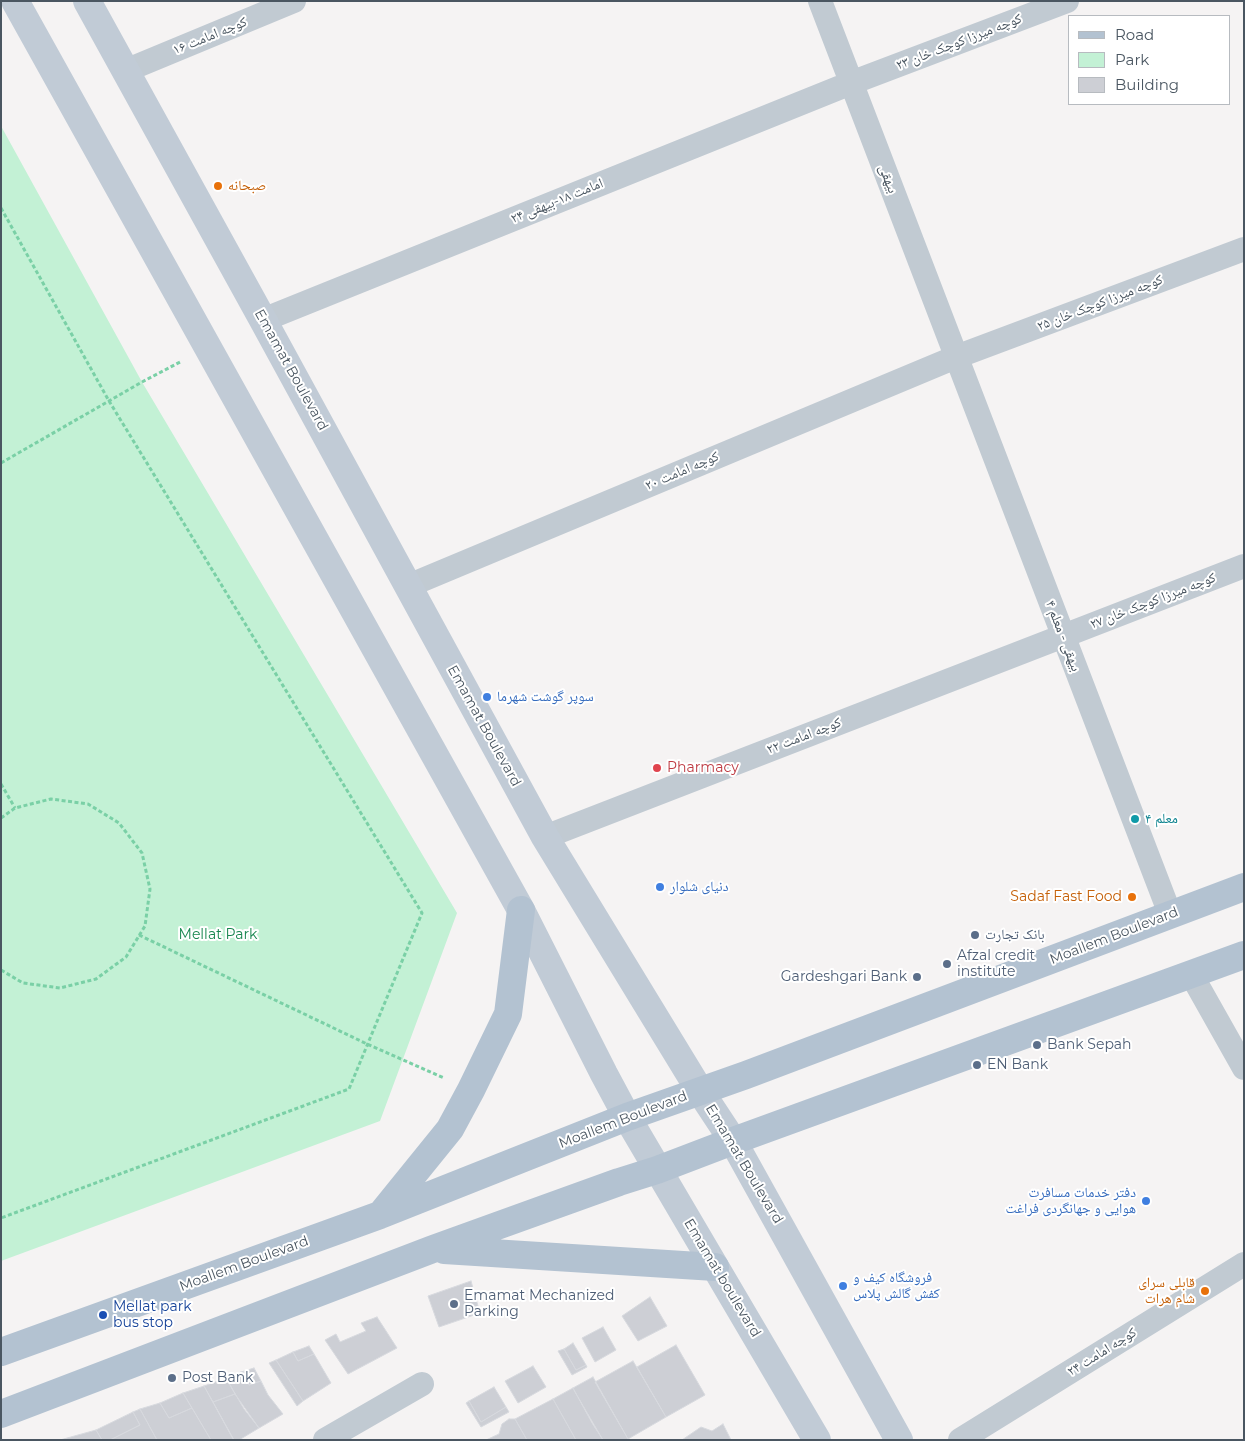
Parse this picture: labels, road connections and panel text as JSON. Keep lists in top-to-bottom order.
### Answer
{
  "streets": {
    "main road": ["Emamat Boulevard", "Moallem Boulevard", "Emamat boulevard"],
    "street": [
      "کوچه امامت ۱۶",
      "کوچه میرزا کوچک خان ۲۳",
      "بیهقی",
      "امامت ۱۸-بیهقی ۲۴",
      "کوچه میرزا کوچک خان ۲۵",
      "کوچه امامت ۲۰",
      "کوچه میرزا کوچک خان ۲۷",
      "بیهقی - معلم ۴",
      "کوچه امامت ۲۲",
      "کوچه امامت ۲۴"
    ]
  },
  "crossings": [
    ["کوچه امامت ۱۶", "Emamat Boulevard"],
    ["کوچه میرزا کوچک خان ۲۳", "بیهقی"],
    ["کوچه میرزا کوچک خان ۲۳", "امامت ۱۸-بیهقی ۲۴"],
    ["بیهقی", "امامت ۱۸-بیهقی ۲۴"],
    ["بیهقی", "کوچه میرزا کوچک خان ۲۵"],
    ["بیهقی", "کوچه امامت ۲۰"],
    ["بیهقی", "بیهقی - معلم ۴"],
    ["امامت ۱۸-بیهقی ۲۴", "Emamat Boulevard"],
    ["کوچه میرزا کوچک خان ۲۵", "کوچه امامت ۲۰"],
    ["کوچه میرزا کوچک خان ۲۵", "بیهقی - معلم ۴"],
    ["Emamat Boulevard", "کوچه امامت ۲۰"],
    ["Emamat Boulevard", "کوچه امامت ۲۲"],
    ["Emamat Boulevard", "Moallem Boulevard"],
    ["کوچه امامت ۲۰", "بیهقی - معلم ۴"],
    ["کوچه میرزا کوچک خان ۲۷", "بیهقی - معلم ۴"],
    ["کوچه میرزا کوچک خان ۲۷", "کوچه امامت ۲۲"],
    ["بیهقی - معلم ۴", "کوچه امامت ۲۲"],
    ["بیهقی - معلم ۴", "Moallem Boulevard"],
    ["Moallem Boulevard", "Emamat boulevard"]
  ],
  "parks": ["Mellat Park"],
  "places": [
    "صبحانه",
    "سوپر گوشت شهرما",
    "Pharmacy",
    "معلم ۴",
    "دنیای شلوار",
    "Sadaf Fast Food",
    "بانک تجارت",
    "Afzal credit institute",
    "Gardeshgari Bank",
    "Bank Sepah",
    "EN Bank",
    "دفتر خدمات مسافرت هوایی و جهانگردی فراغت",
    "فروشگاه کیف و کفش گالش پلاس",
    "قابلی سرای شام هرات",
    "Emamat Mechanized Parking",
    "Mellat park bus stop",
    "Post Bank"
  ],
  "legend": ["Road", "Park", "Building"]
}
